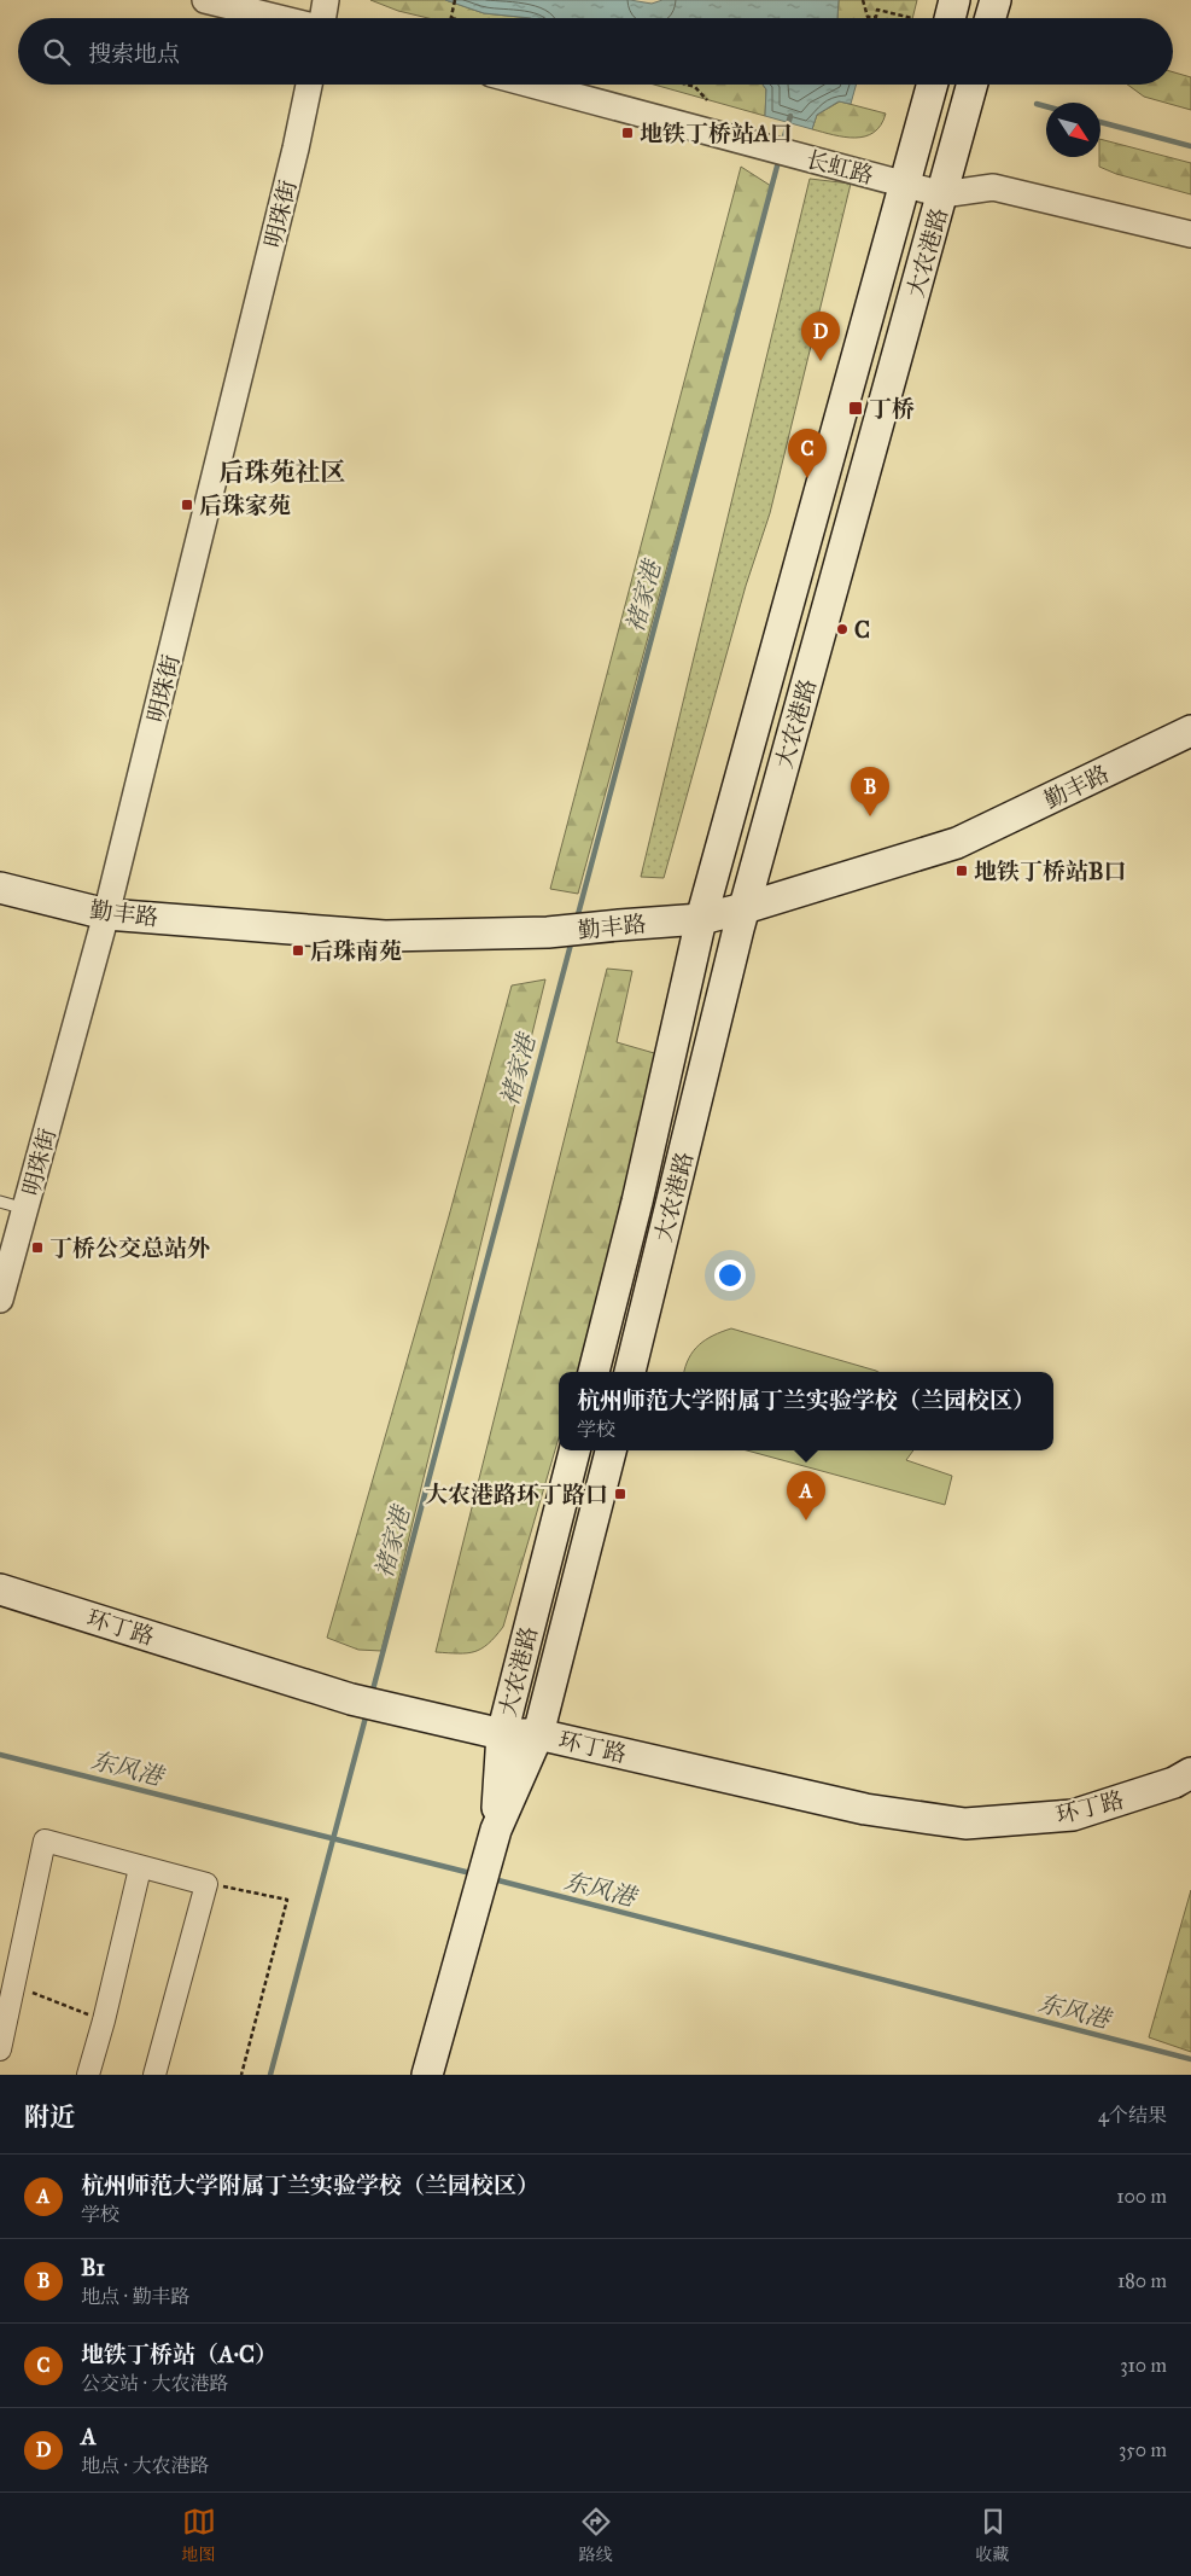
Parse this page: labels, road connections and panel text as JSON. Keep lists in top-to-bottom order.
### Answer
{
  "streets": {
    "main road": ["大农港路", "勤丰路", "环丁路"],
    "street": ["长虹路", "明珠街"]
  },
  "crossings": [
    ["长虹路", "大农港路"],
    ["明珠街", "勤丰路"],
    ["大农港路", "勤丰路"],
    ["大农港路", "环丁路"]
  ],
  "districts": ["后珠苑社区"],
  "water": ["褚家港", "东风港"],
  "places": {
    "transit": [
      "地铁丁桥站A口",
      "丁桥",
      "后珠家苑",
      "地铁丁桥站B口",
      "后珠南苑",
      "丁桥公交总站外",
      "大农港路环丁路口"
    ],
    "other": ["C"]
  },
  "north": "bottom right",
  "page": {
    "search": "搜索地点",
    "pins": [
      "D",
      "C",
      "B",
      "A"
    ],
    "popup": ["杭州师范大学附属丁兰实验学校（兰园校区）", "学校"],
    "heading": ["附近", "4个结果"],
    "list": [
      {
        "mark": "A",
        "name": "杭州师范大学附属丁兰实验学校（兰园校区）",
        "note": "学校",
        "value": "100 m"
      },
      {
        "mark": "B",
        "name": "B1",
        "note": "地点 · 勤丰路",
        "value": "180 m"
      },
      {
        "mark": "C",
        "name": "地铁丁桥站（A·C）",
        "note": "公交站 · 大农港路",
        "value": "310 m"
      },
      {
        "mark": "D",
        "name": "A",
        "note": "地点 · 大农港路",
        "value": "350 m"
      }
    ],
    "nav": ["地图", "路线", "收藏"]
  }
}
